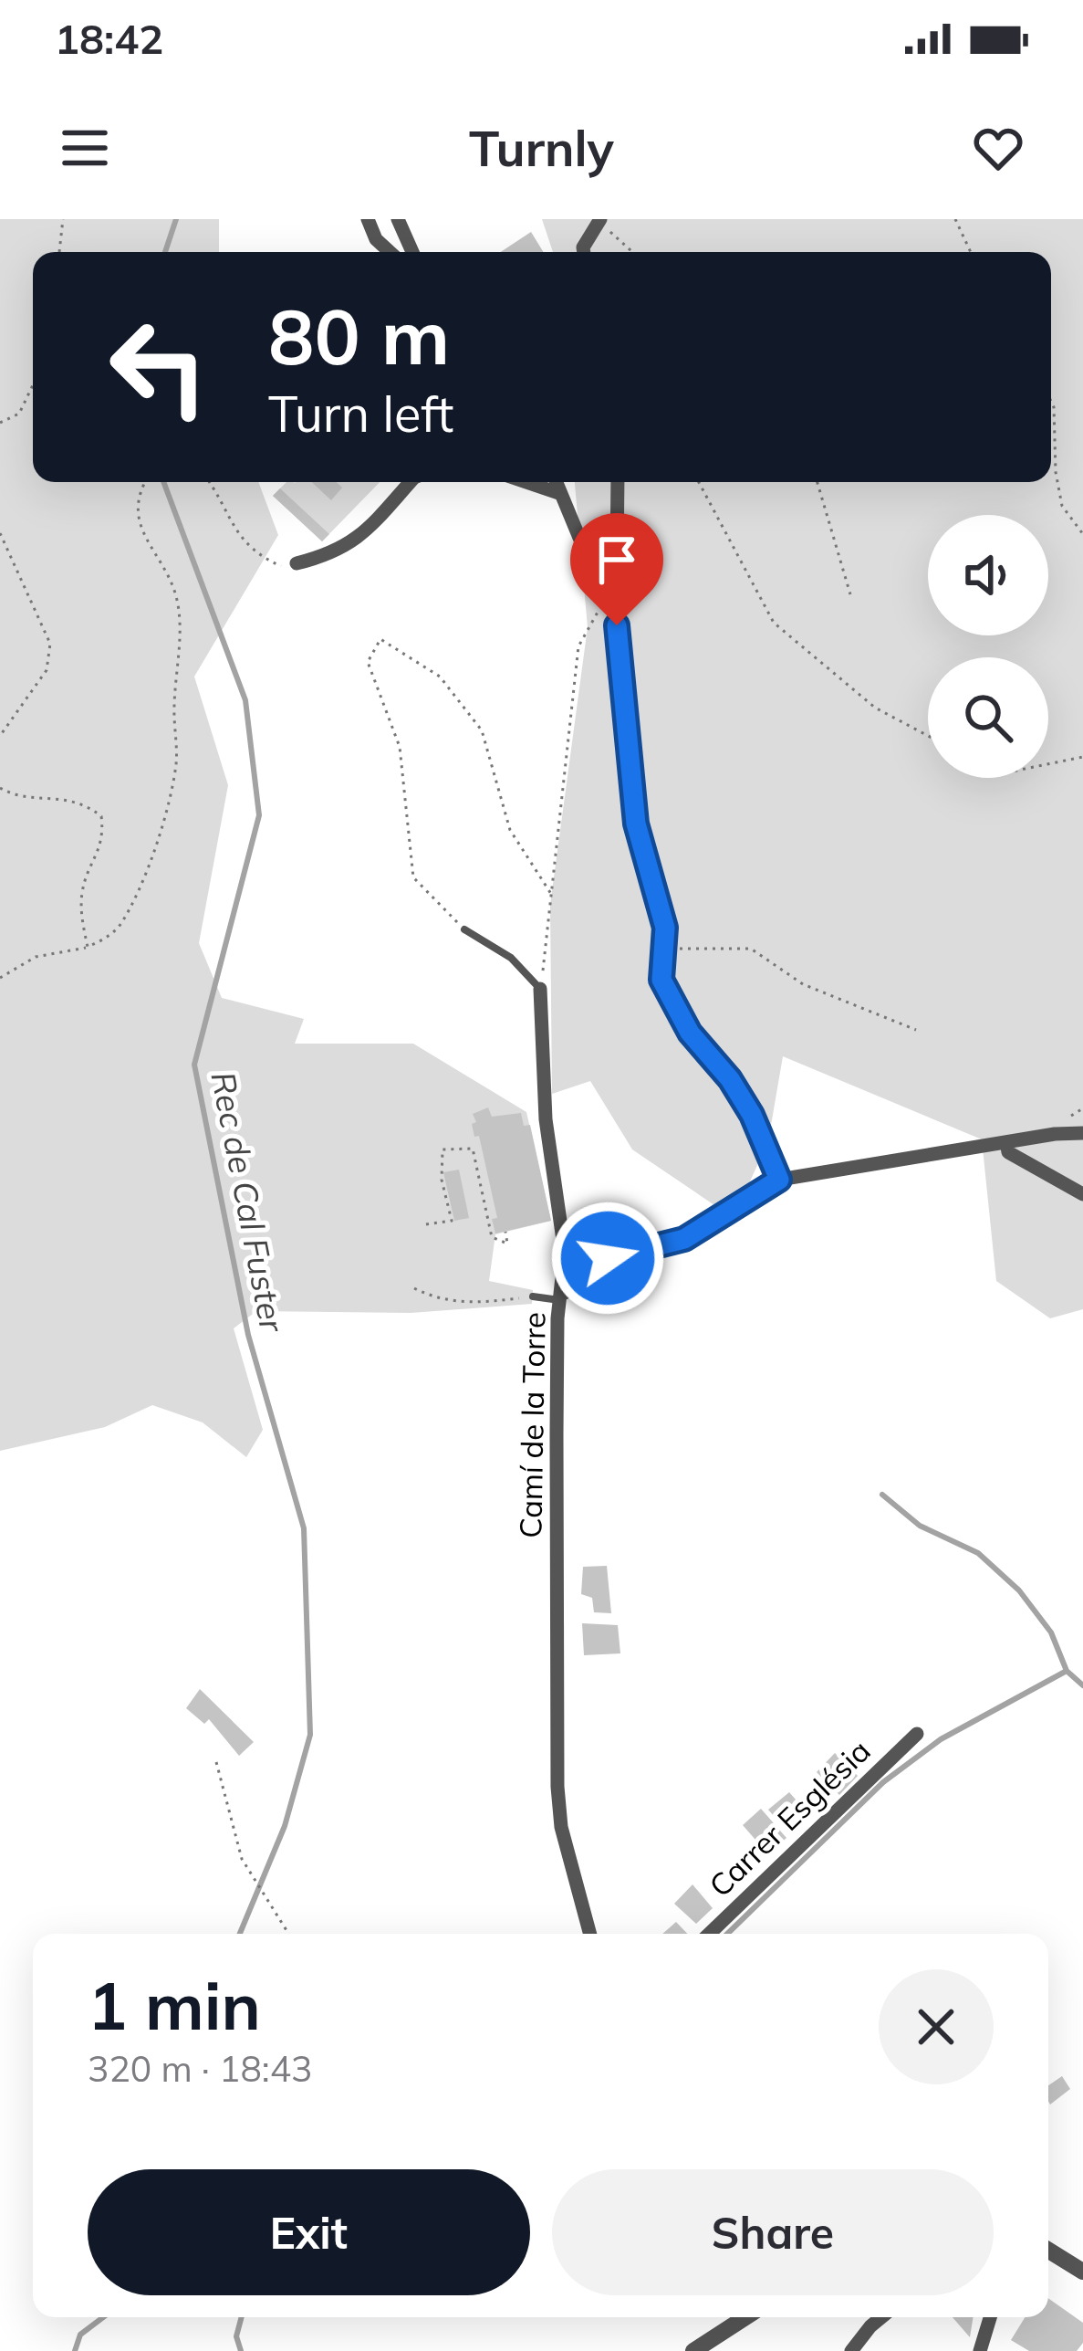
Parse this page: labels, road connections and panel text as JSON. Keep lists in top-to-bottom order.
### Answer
{
  "streets": {
    "street": ["Camí de la Torre", "Carrer Església"]
  },
  "water": ["Rec de Cal Fuster"],
  "page": {
    "status": "18:42",
    "header": "Turnly",
    "turn": ["80 m", "Turn left"],
    "heading": ["1 min", "320 m · 18:43"],
    "buttons": ["Exit", "Share"]
  }
}
